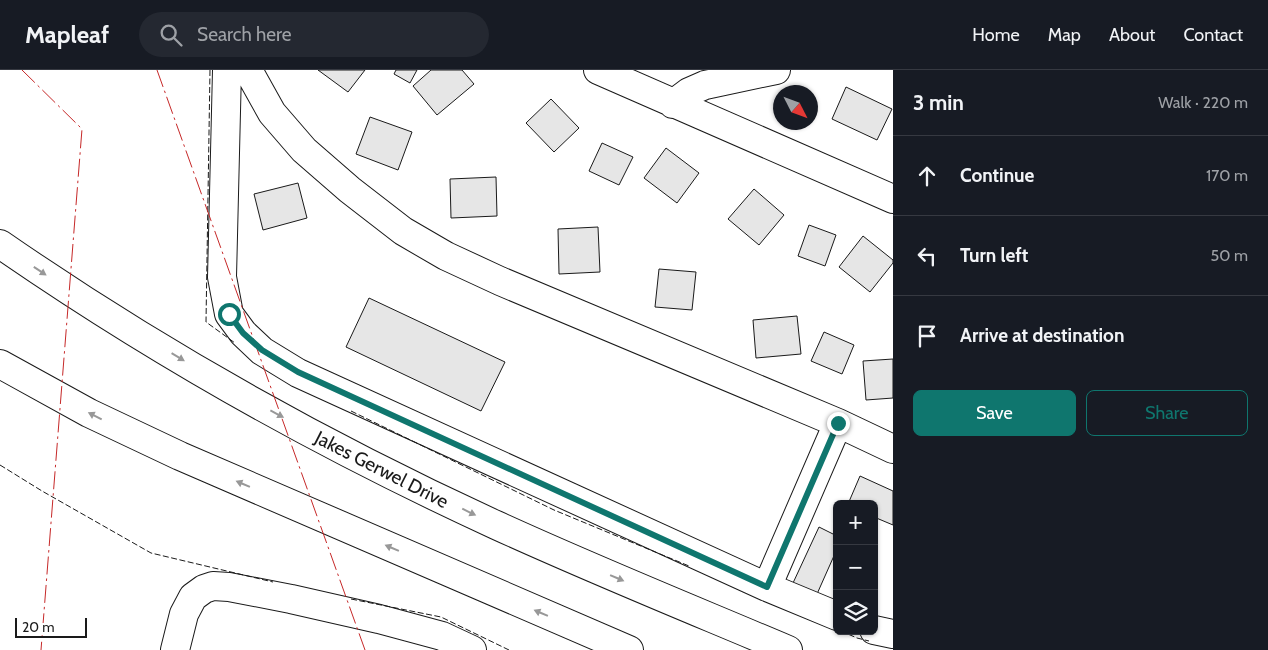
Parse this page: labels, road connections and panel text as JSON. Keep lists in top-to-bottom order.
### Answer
{
  "streets": {
    "main road": ["Jakes Gerwel Drive"]
  },
  "scale_bar": "20 m",
  "north": "bottom right",
  "page": {
    "header": "Mapleaf",
    "search": "Search here",
    "nav": [
      "Home",
      "Map",
      "About",
      "Contact"
    ],
    "heading": ["3 min", "Walk · 220 m"],
    "list": [
      ["Continue", "170 m"],
      ["Turn left", "50 m"],
      "Arrive at destination"
    ],
    "buttons": ["Save", "Share"],
    "map_buttons": ["+", "−"],
    "scale": "20 m"
  }
}
